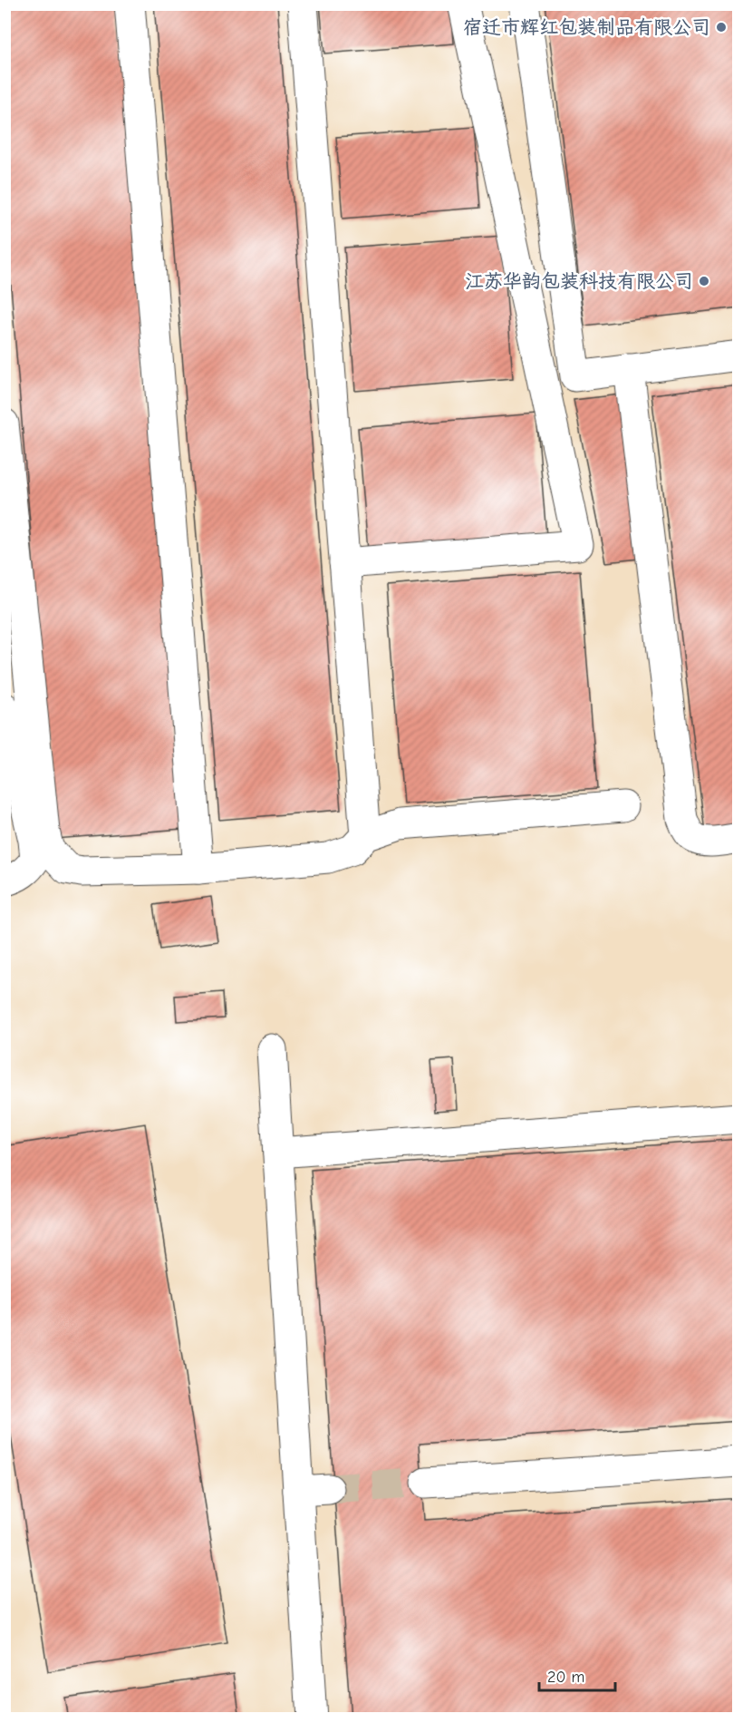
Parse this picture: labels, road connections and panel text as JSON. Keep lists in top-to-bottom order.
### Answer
{
  "places": ["宿迁市辉红包装制品有限公司", "江苏华韵包装科技有限公司"],
  "scale_bar": "20 m"
}
